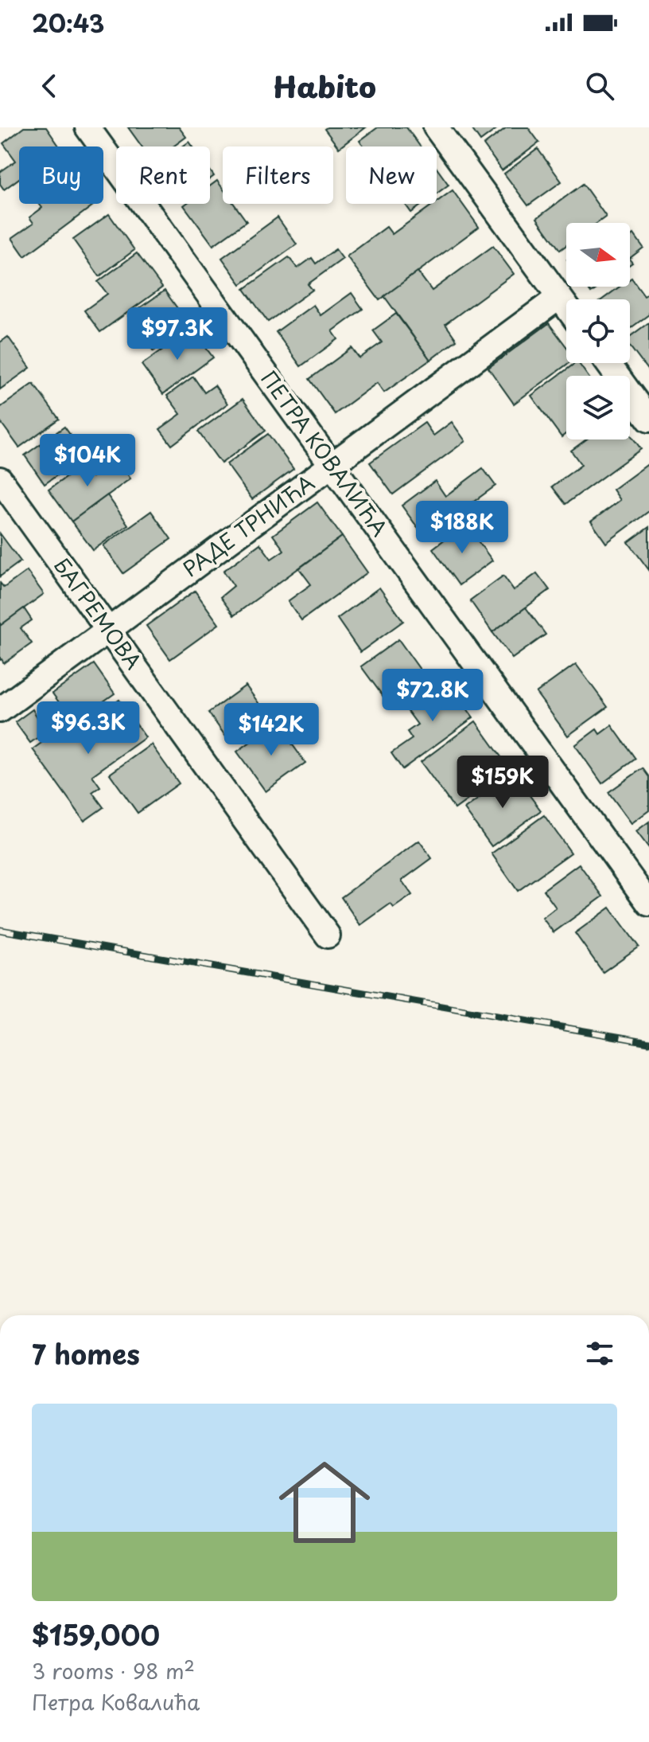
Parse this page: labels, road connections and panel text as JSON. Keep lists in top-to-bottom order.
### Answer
{
  "streets": {
    "street": ["ПЕТРА КОВАЛИЋА", "РАДЕ ТРНИЋА", "БАГРЕМОВА"]
  },
  "crossings": [
    ["ПЕТРА КОВАЛИЋА", "РАДЕ ТРНИЋА"],
    ["РАДЕ ТРНИЋА", "БАГРЕМОВА"]
  ],
  "north": "right",
  "page": {
    "status": "20:43",
    "header": "Habito",
    "chip": [
      "Buy",
      "Rent",
      "Filters",
      "New"
    ],
    "price": [
      "$97.3K",
      "$104K",
      "$188K",
      "$72.8K",
      "$96.3K",
      "$142K",
      "$159K"
    ],
    "heading": "7 homes",
    "list": [
      {
        "name": "$159,000",
        "note": "3 rooms · 98 m² · Петра Ковалића"
      }
    ]
  }
}
